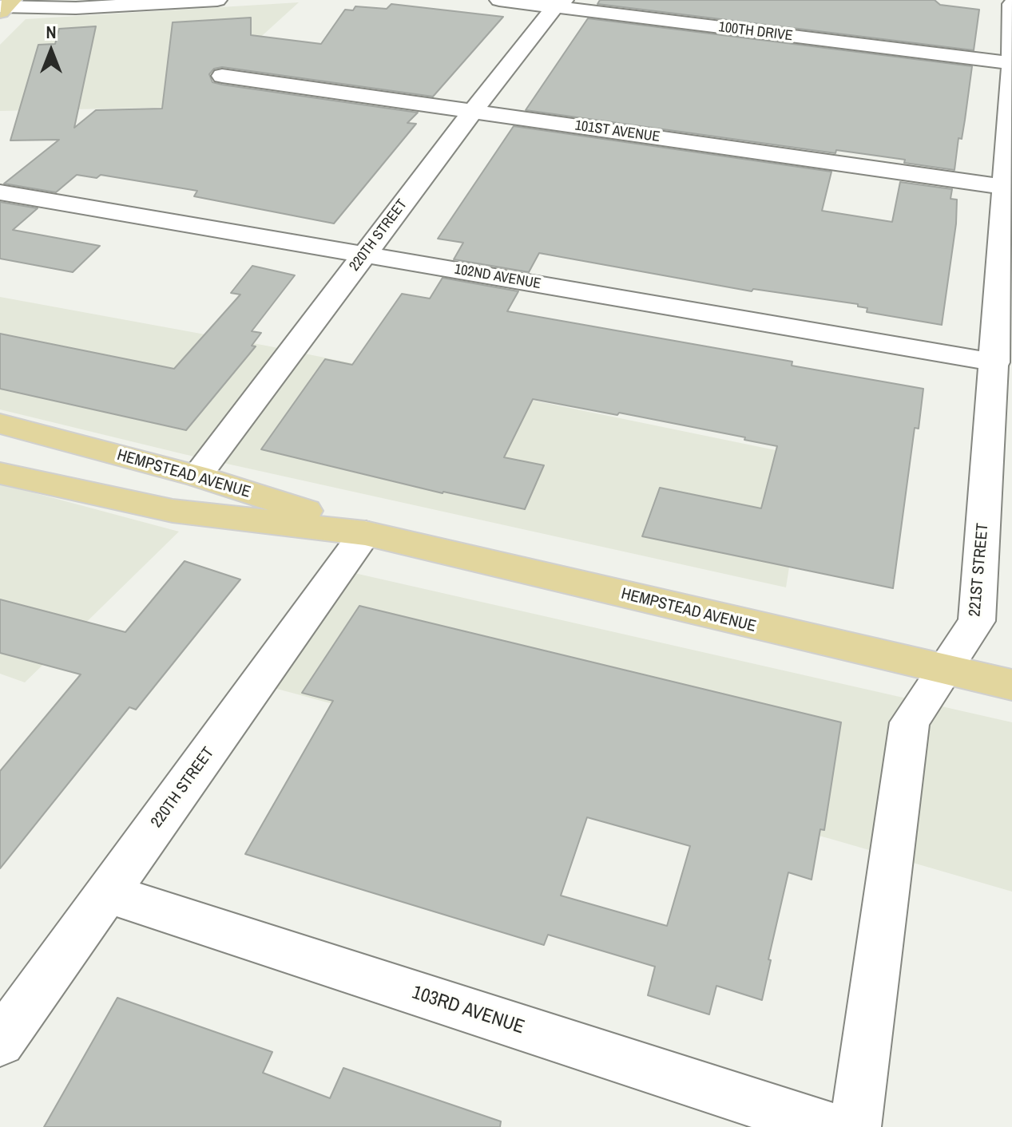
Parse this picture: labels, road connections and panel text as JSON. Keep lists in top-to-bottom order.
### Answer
{
  "streets": {
    "main road": ["HEMPSTEAD AVENUE"],
    "street": [
      "100TH DRIVE",
      "101ST AVENUE",
      "220TH STREET",
      "102ND AVENUE",
      "221ST STREET",
      "103RD AVENUE"
    ]
  },
  "crossings": [
    ["100TH DRIVE", "220TH STREET"],
    ["100TH DRIVE", "221ST STREET"],
    ["101ST AVENUE", "220TH STREET"],
    ["101ST AVENUE", "221ST STREET"],
    ["220TH STREET", "102ND AVENUE"],
    ["220TH STREET", "HEMPSTEAD AVENUE"],
    ["220TH STREET", "103RD AVENUE"],
    ["102ND AVENUE", "221ST STREET"],
    ["HEMPSTEAD AVENUE", "221ST STREET"]
  ],
  "north": "top"
}
